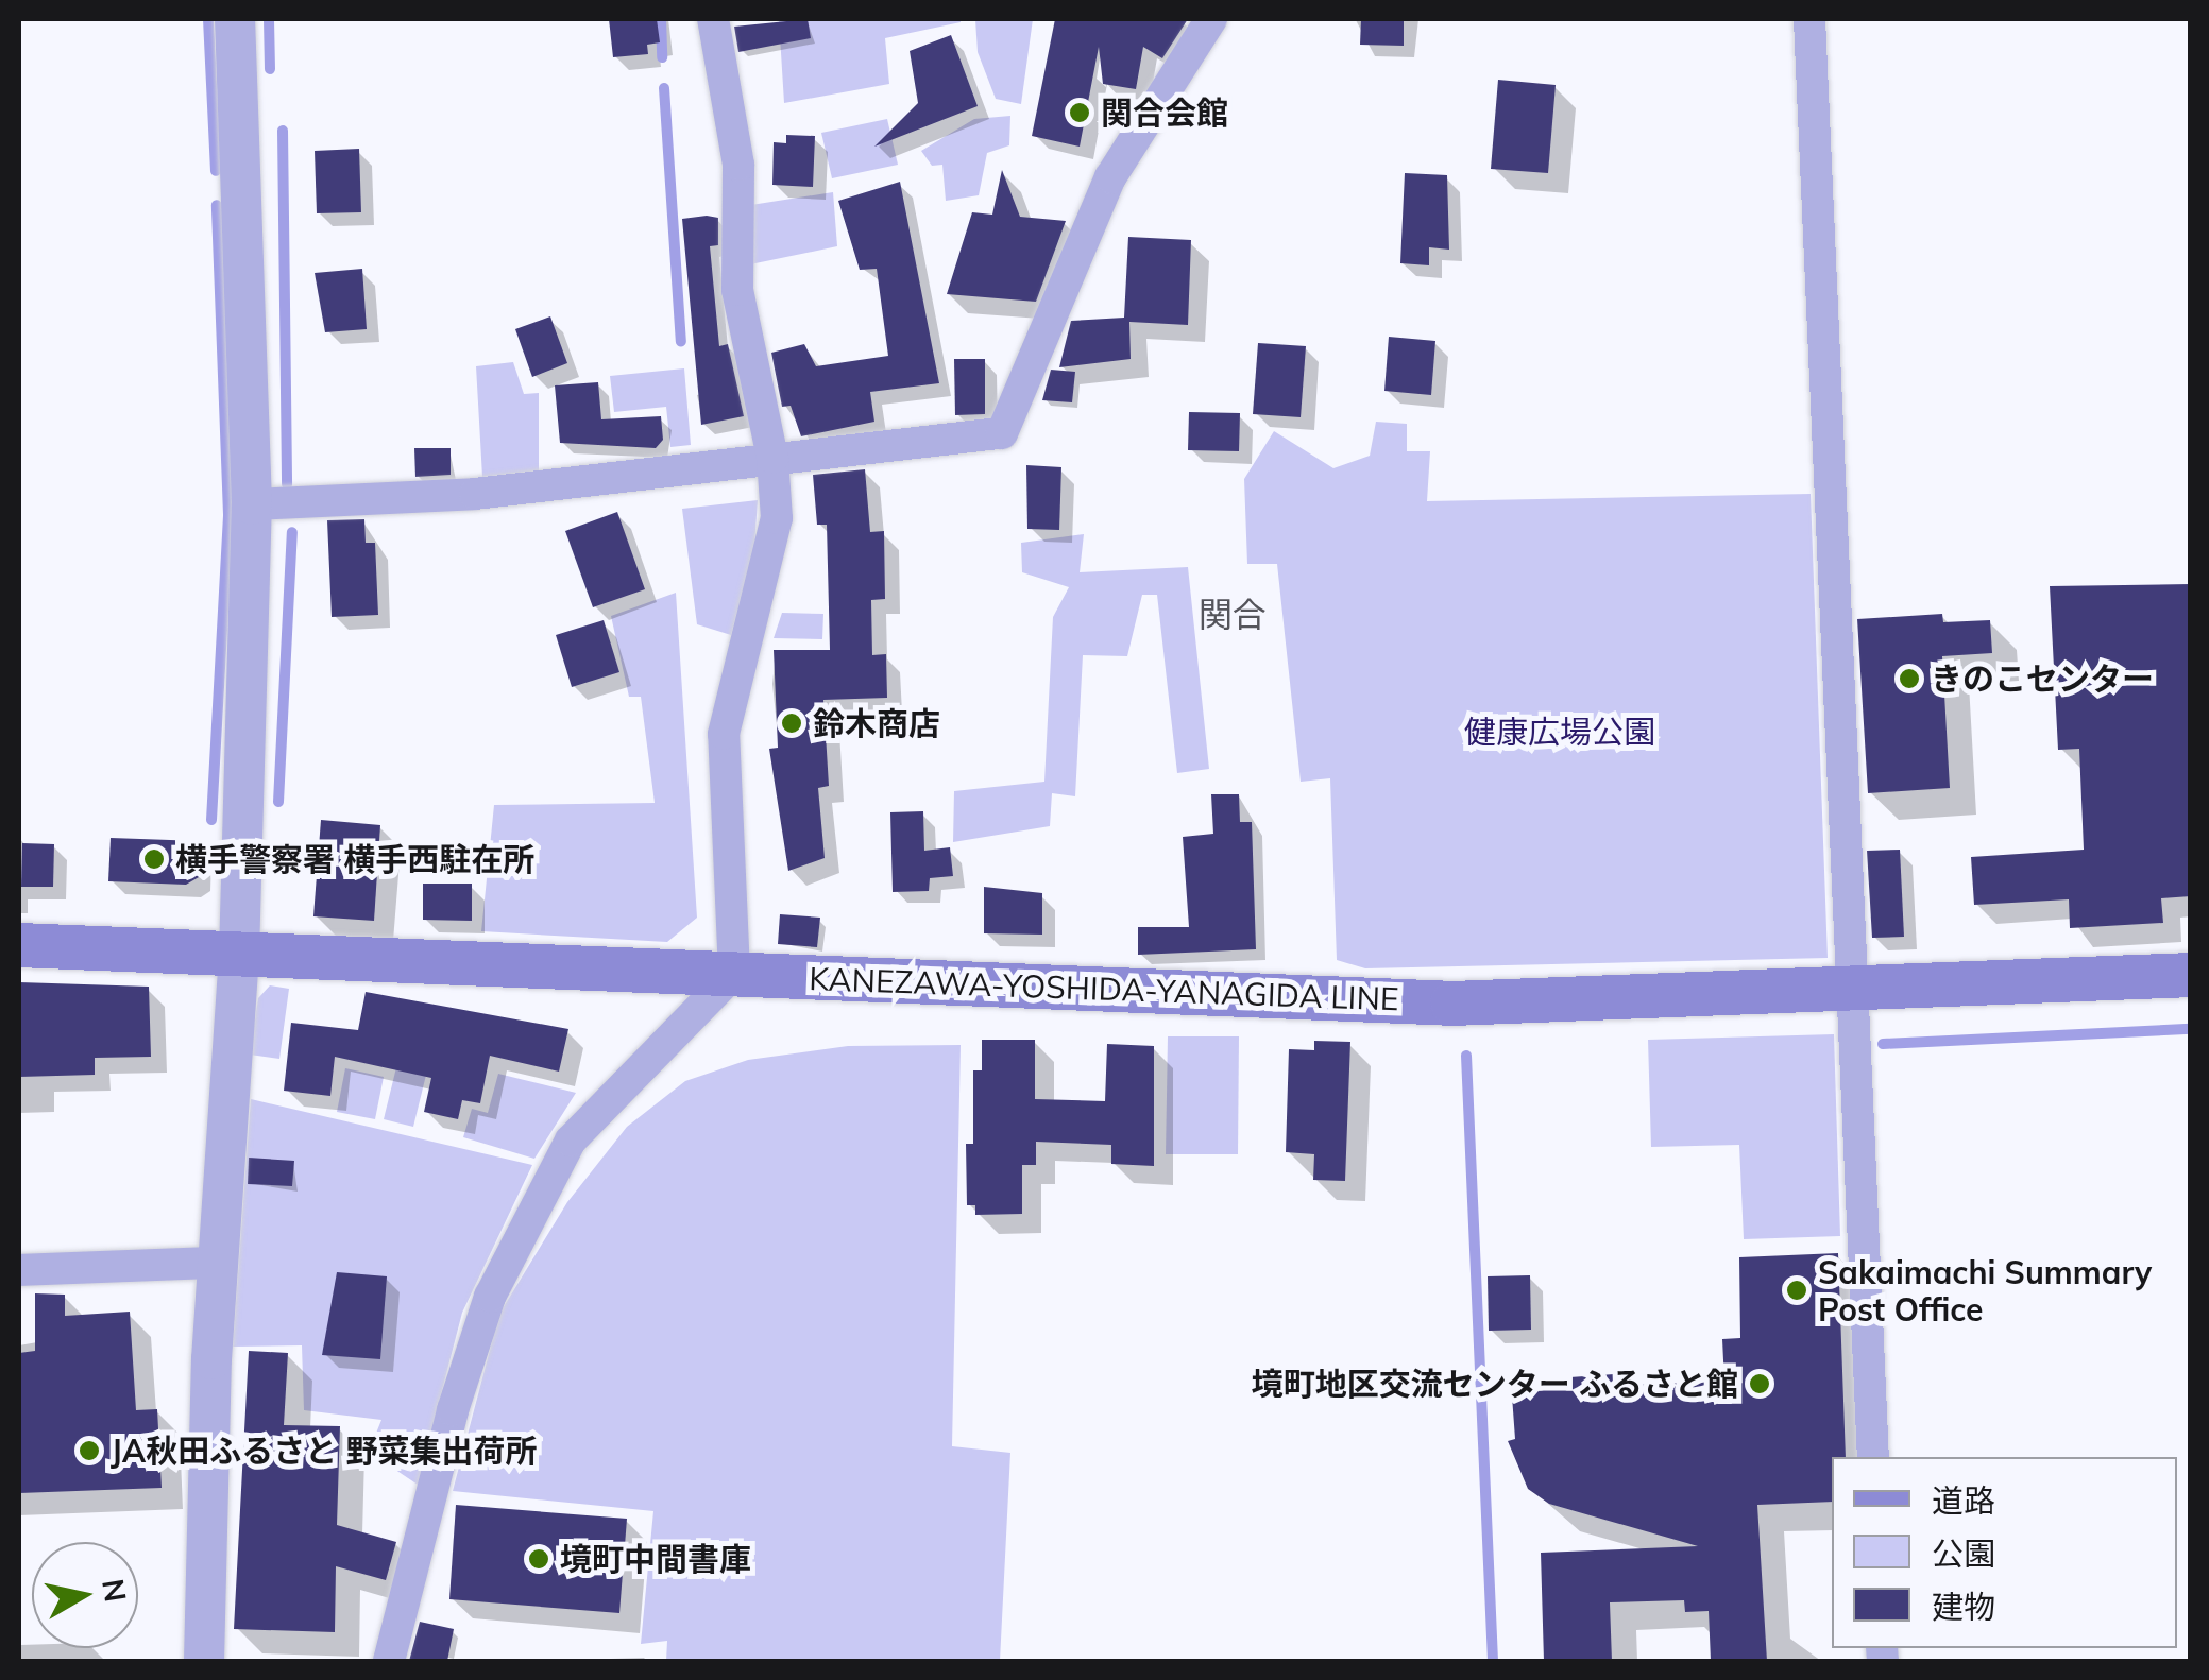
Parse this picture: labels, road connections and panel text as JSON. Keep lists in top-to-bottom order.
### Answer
{
  "streets": {
    "main road": ["KANEZAWA-YOSHIDA-YANAGIDA LINE"]
  },
  "districts": ["関合"],
  "parks": ["健康広場公園"],
  "places": [
    "関合会館",
    "きのこセンター",
    "鈴木商店",
    "横手警察署 横手西駐在所",
    "Sakaimachi Summary Post Office",
    "境町地区交流センター ふるさと館",
    "JA秋田ふるさと 野菜集出荷所",
    "境町中間書庫"
  ],
  "legend": ["道路", "公園", "建物"],
  "north": "right"
}
